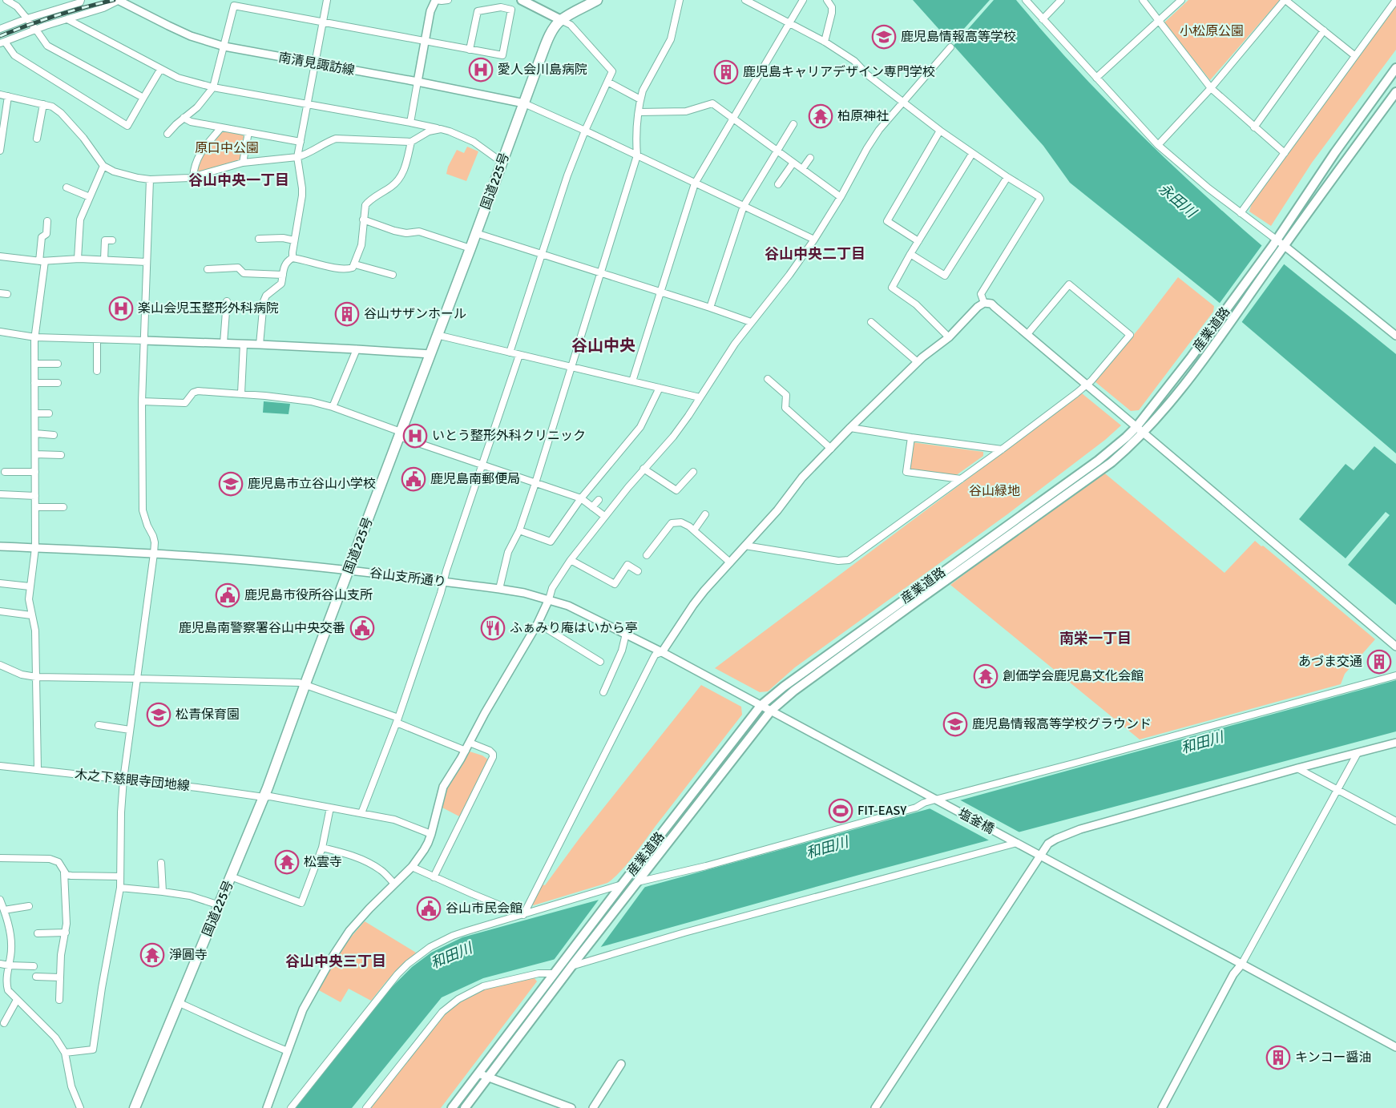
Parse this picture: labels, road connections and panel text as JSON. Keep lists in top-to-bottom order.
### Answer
{
  "streets": {
    "highway": ["国道225号"],
    "main road": ["産業道路"],
    "street": [
      "南清見諏訪線",
      "谷山支所通り",
      "木之下慈眼寺団地線",
      "塩釜橋"
    ]
  },
  "crossings": [
    ["南清見諏訪線", "国道225号"],
    ["国道225号", "谷山支所通り"],
    ["国道225号", "木之下慈眼寺団地線"],
    ["産業道路", "谷山支所通り"],
    ["産業道路", "塩釜橋"],
    ["谷山支所通り", "塩釜橋"]
  ],
  "districts": [
    "谷山中央一丁目",
    "谷山中央二丁目",
    "谷山中央",
    "南栄一丁目",
    "谷山中央三丁目"
  ],
  "water": ["永田川", "和田川"],
  "parks": ["小松原公園", "原口中公園", "谷山緑地"],
  "places": {
    "school or university": [
      "鹿児島情報高等学校",
      "鹿児島市立谷山小学校",
      "松青保育園",
      "鹿児島情報高等学校グラウンド"
    ],
    "hospital": ["愛人会川島病院", "楽山会児玉整形外科病院", "いとう整形外科クリニック"],
    "building": [
      "鹿児島キャリアデザイン専門学校",
      "谷山サザンホール",
      "あづま交通",
      "キンコー醤油"
    ],
    "temple": [
      "柏原神社",
      "創価学会鹿児島文化会館",
      "松雲寺",
      "淨圓寺"
    ],
    "public building": [
      "鹿児島南郵便局",
      "鹿児島市役所谷山支所",
      "鹿児島南警察署谷山中央交番",
      "谷山市民会館"
    ],
    "restaurant": ["ふぁみり庵はいから亭"],
    "sports": ["FIT-EASY"]
  }
}
